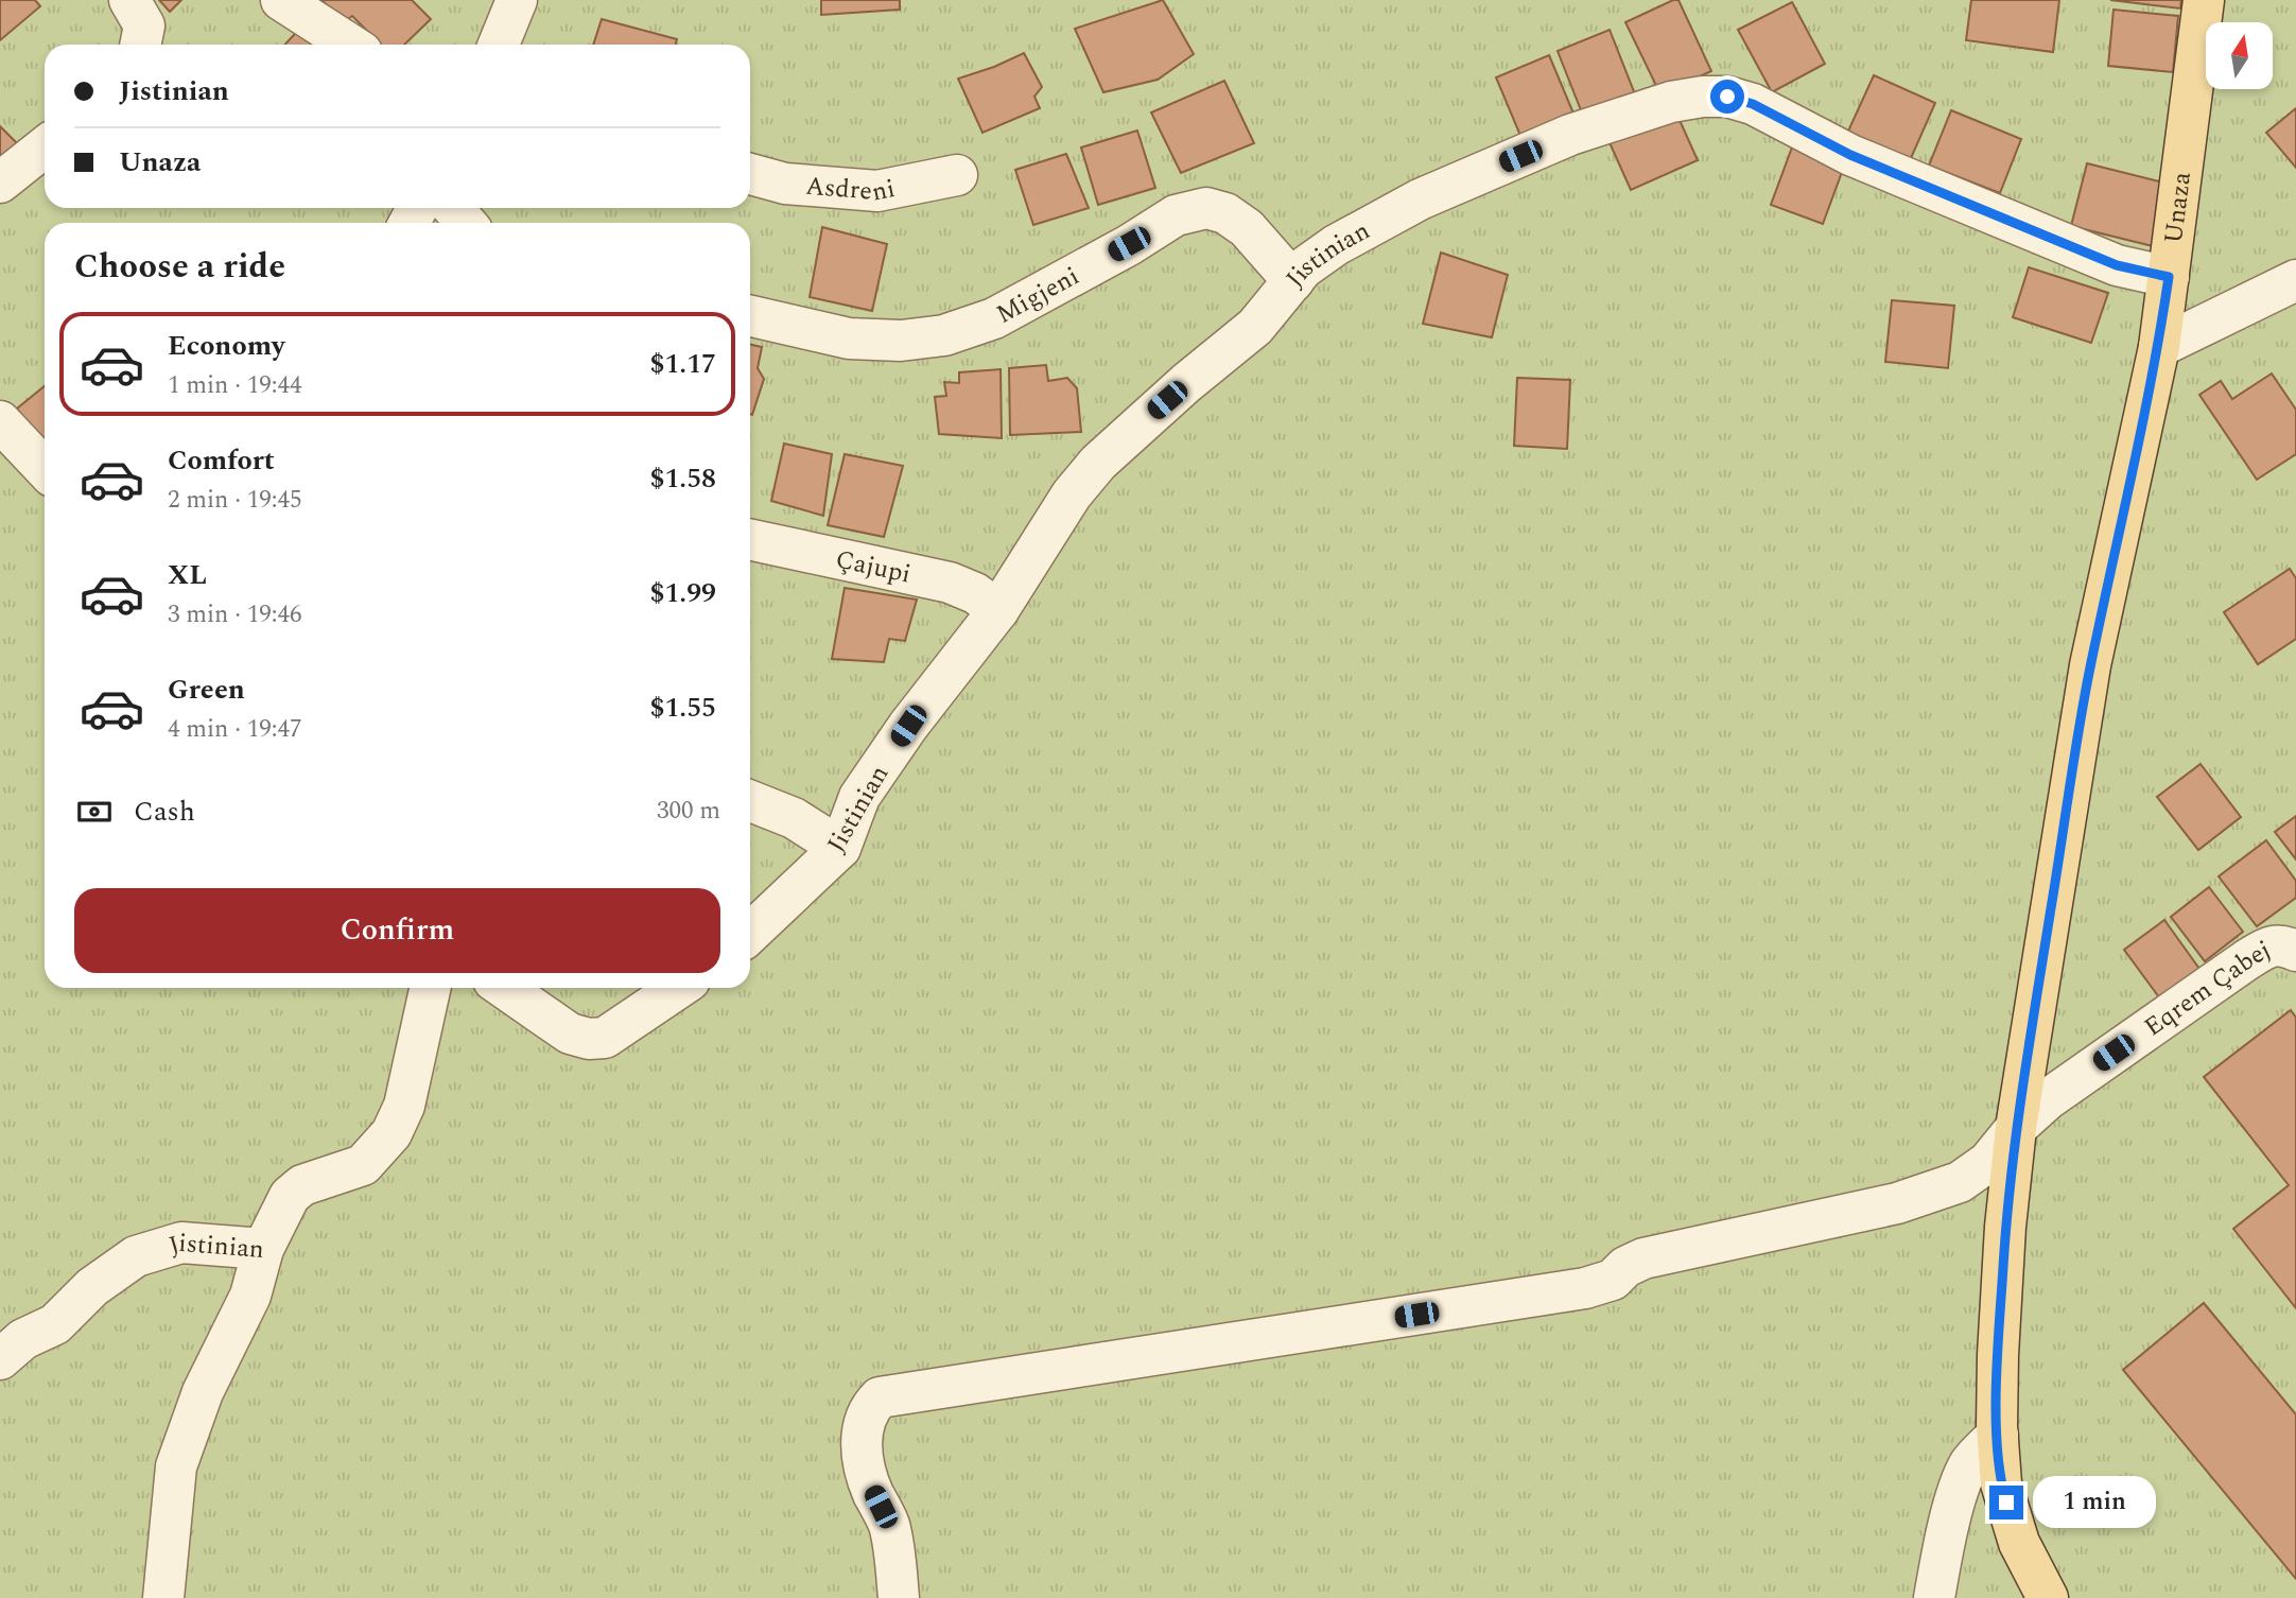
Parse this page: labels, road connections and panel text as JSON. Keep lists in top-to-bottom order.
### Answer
{
  "streets": {
    "main road": ["Unaza"],
    "street": [
      "Asdreni",
      "Jistinian",
      "Migjeni",
      "Çajupi",
      "Eqrem Çabej"
    ]
  },
  "crossings": [
    ["Unaza", "Jistinian"],
    ["Unaza", "Eqrem Çabej"],
    ["Jistinian", "Migjeni"],
    ["Jistinian", "Çajupi"]
  ],
  "north": "top",
  "page": {
    "banner": ["Jistinian", "Unaza"],
    "heading": "Choose a ride",
    "list": [
      {
        "name": "Economy",
        "note": "1 min · 19:44",
        "value": "$1.17"
      },
      {
        "name": "Comfort",
        "note": "2 min · 19:45",
        "value": "$1.58"
      },
      {
        "name": "XL",
        "note": "3 min · 19:46",
        "value": "$1.99"
      },
      {
        "name": "Green",
        "note": "4 min · 19:47",
        "value": "$1.55"
      }
    ],
    "pay": ["Cash", "300 m"],
    "buttons": "Confirm",
    "bubble": "1 min"
  }
}
